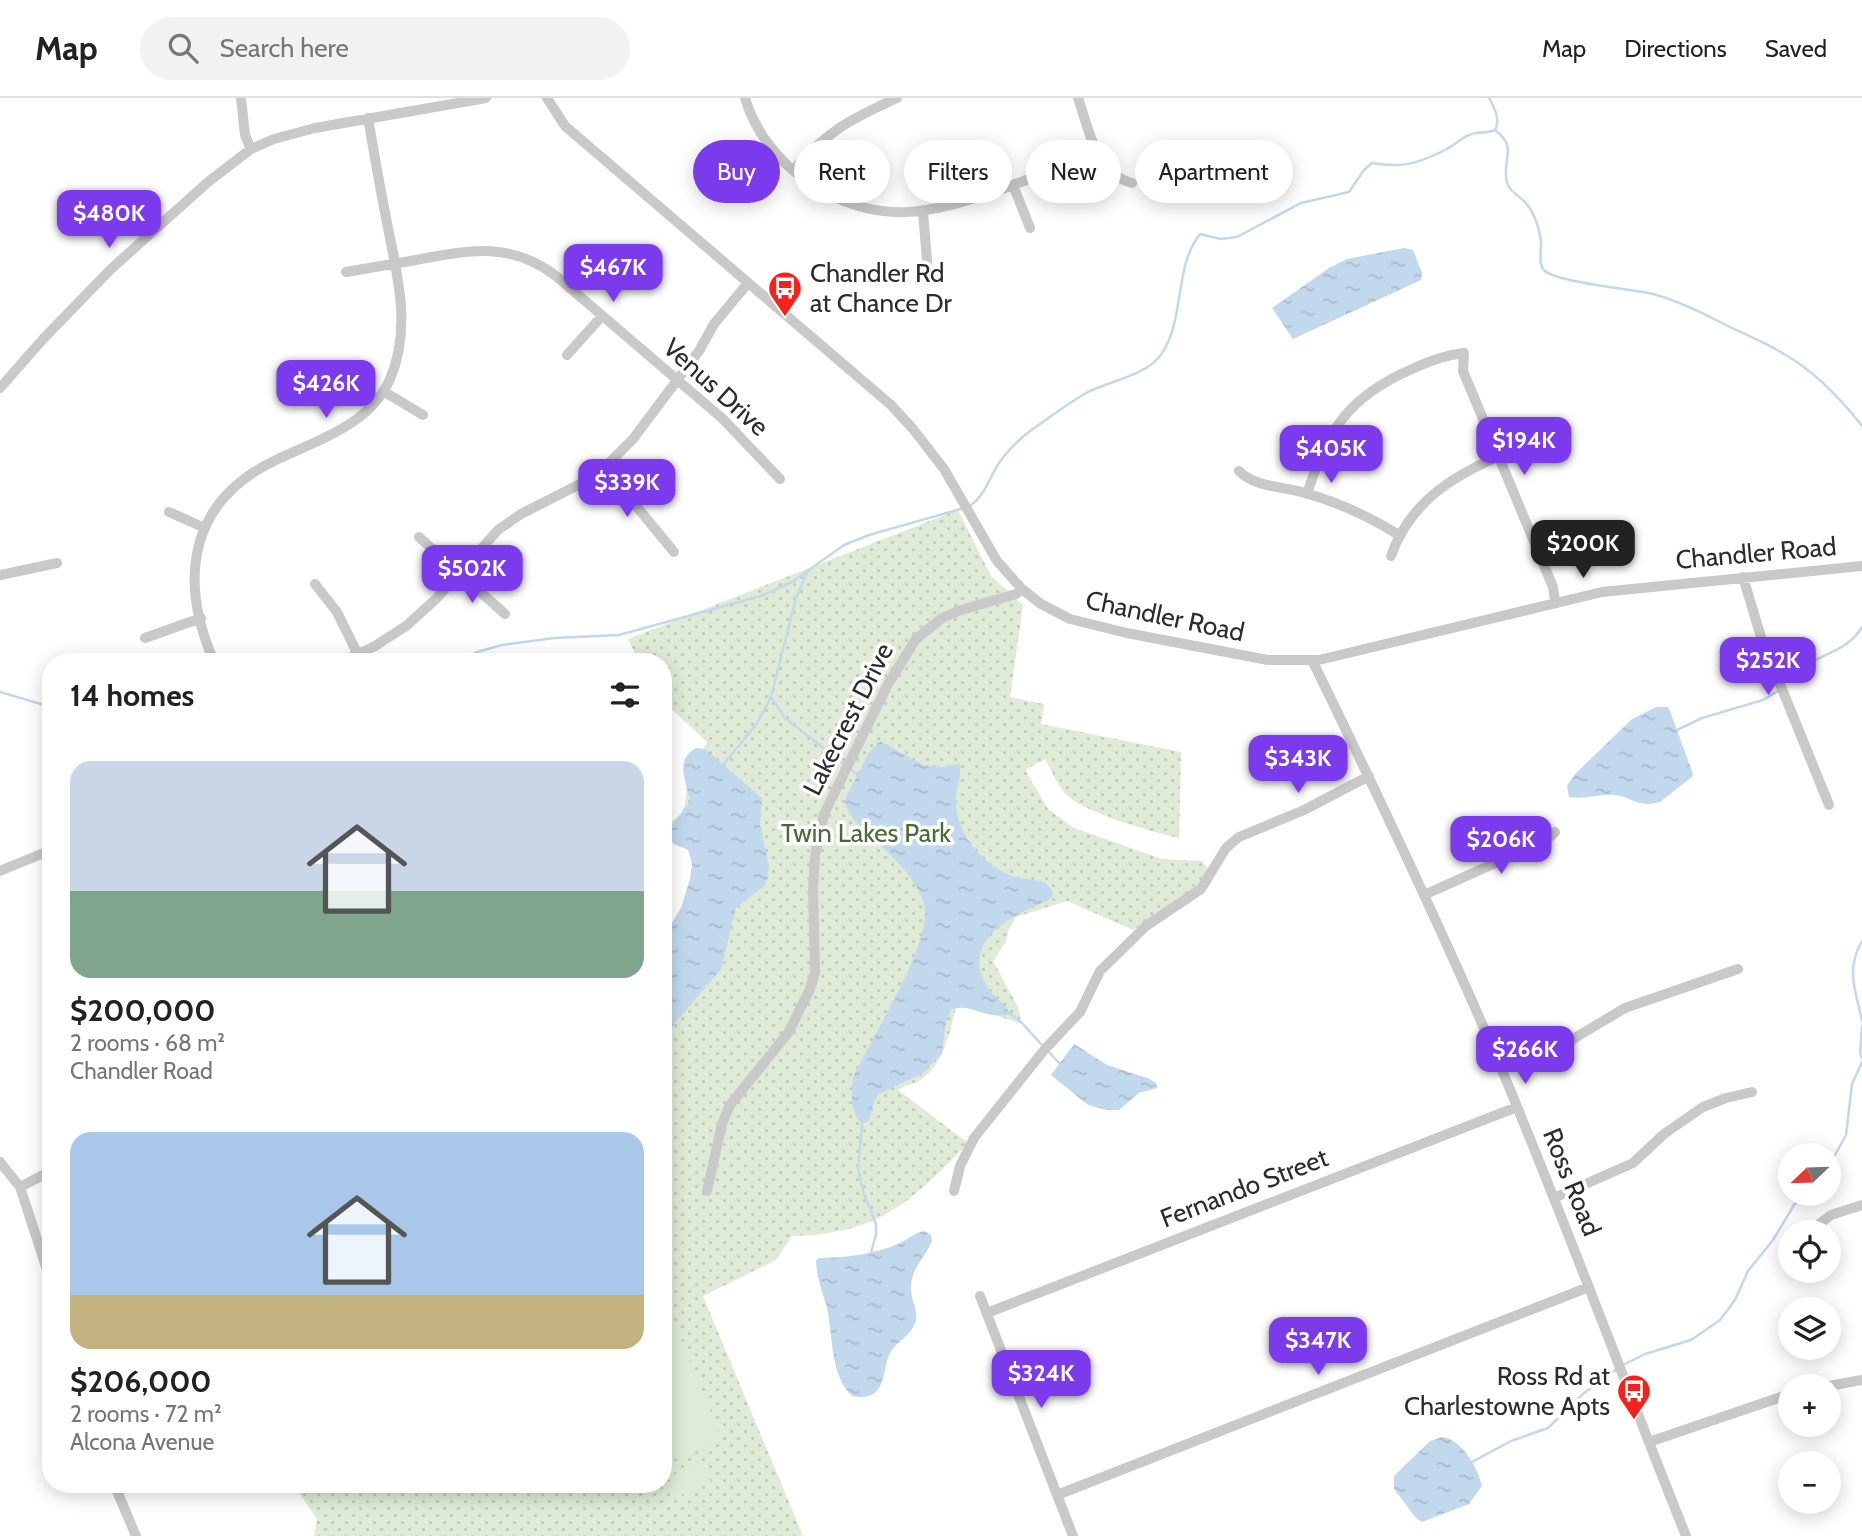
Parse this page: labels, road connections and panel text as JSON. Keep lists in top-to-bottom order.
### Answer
{
  "streets": {
    "street": [
      "Venus Drive",
      "Chandler Road",
      "Lakecrest Drive",
      "Ross Road",
      "Fernando Street"
    ]
  },
  "crossings": [
    ["Chandler Road", "Lakecrest Drive"],
    ["Chandler Road", "Ross Road"],
    ["Ross Road", "Fernando Street"]
  ],
  "parks": ["Twin Lakes Park"],
  "places": {
    "bus stop": ["Chandler Rd at Chance Dr", "Ross Rd at Charlestowne Apts"]
  },
  "north": "bottom left",
  "page": {
    "header": "Map",
    "search": "Search here",
    "nav": ["Map", "Directions", "Saved"],
    "chip": [
      "Buy",
      "Rent",
      "Filters",
      "New",
      "Apartment"
    ],
    "price": [
      "$480K",
      "$467K",
      "$426K",
      "$194K",
      "$405K",
      "$339K",
      "$200K",
      "$502K",
      "$252K",
      "$343K",
      "$206K",
      "$266K",
      "$347K",
      "$324K"
    ],
    "heading": "14 homes",
    "list": [
      {
        "name": "$200,000",
        "note": "2 rooms · 68 m² · Chandler Road"
      },
      {
        "name": "$206,000",
        "note": "2 rooms · 72 m² · Alcona Avenue"
      }
    ],
    "map_buttons": ["+", "−"]
  }
}
